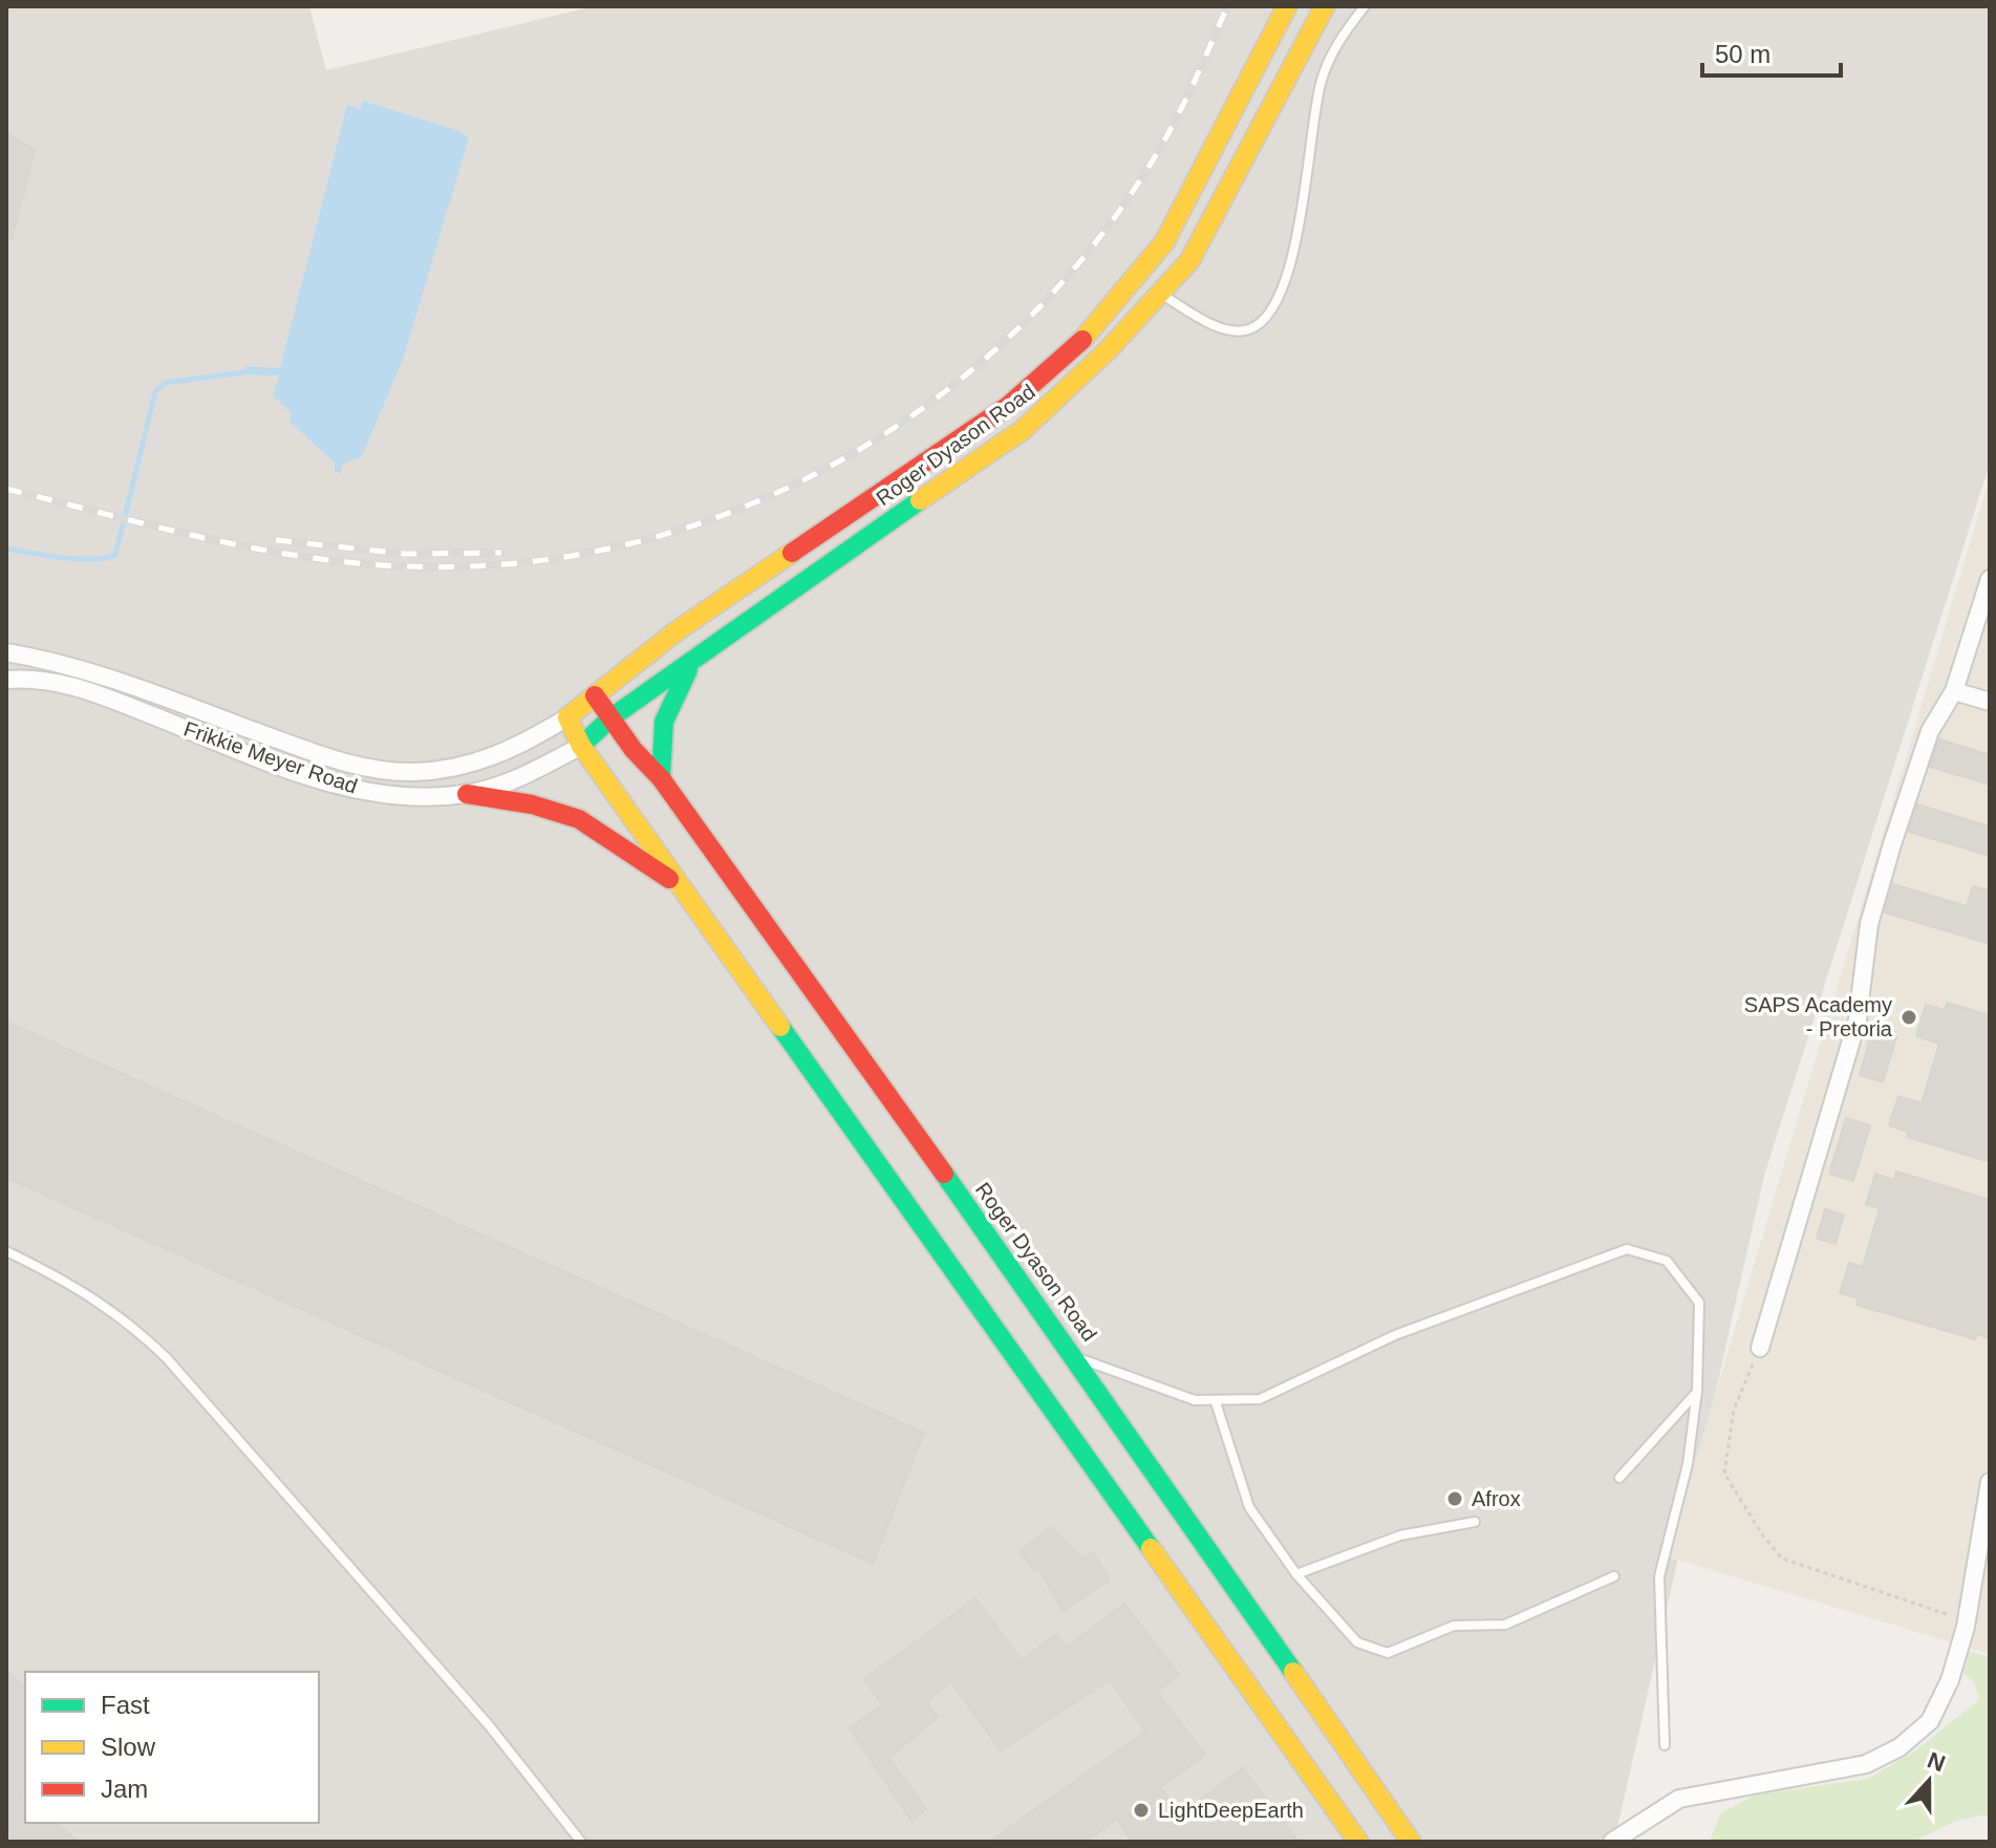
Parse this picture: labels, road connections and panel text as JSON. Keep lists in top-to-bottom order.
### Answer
{
  "streets": {
    "main road": ["Roger Dyason Road"],
    "street": ["Frikkie Meyer Road"]
  },
  "crossings": [
    ["Roger Dyason Road", "Frikkie Meyer Road"]
  ],
  "places": ["SAPS Academy - Pretoria", "Afrox", "LightDeepEarth"],
  "legend": ["Fast", "Slow", "Jam"],
  "scale_bar": "50 m",
  "north": "top"
}
